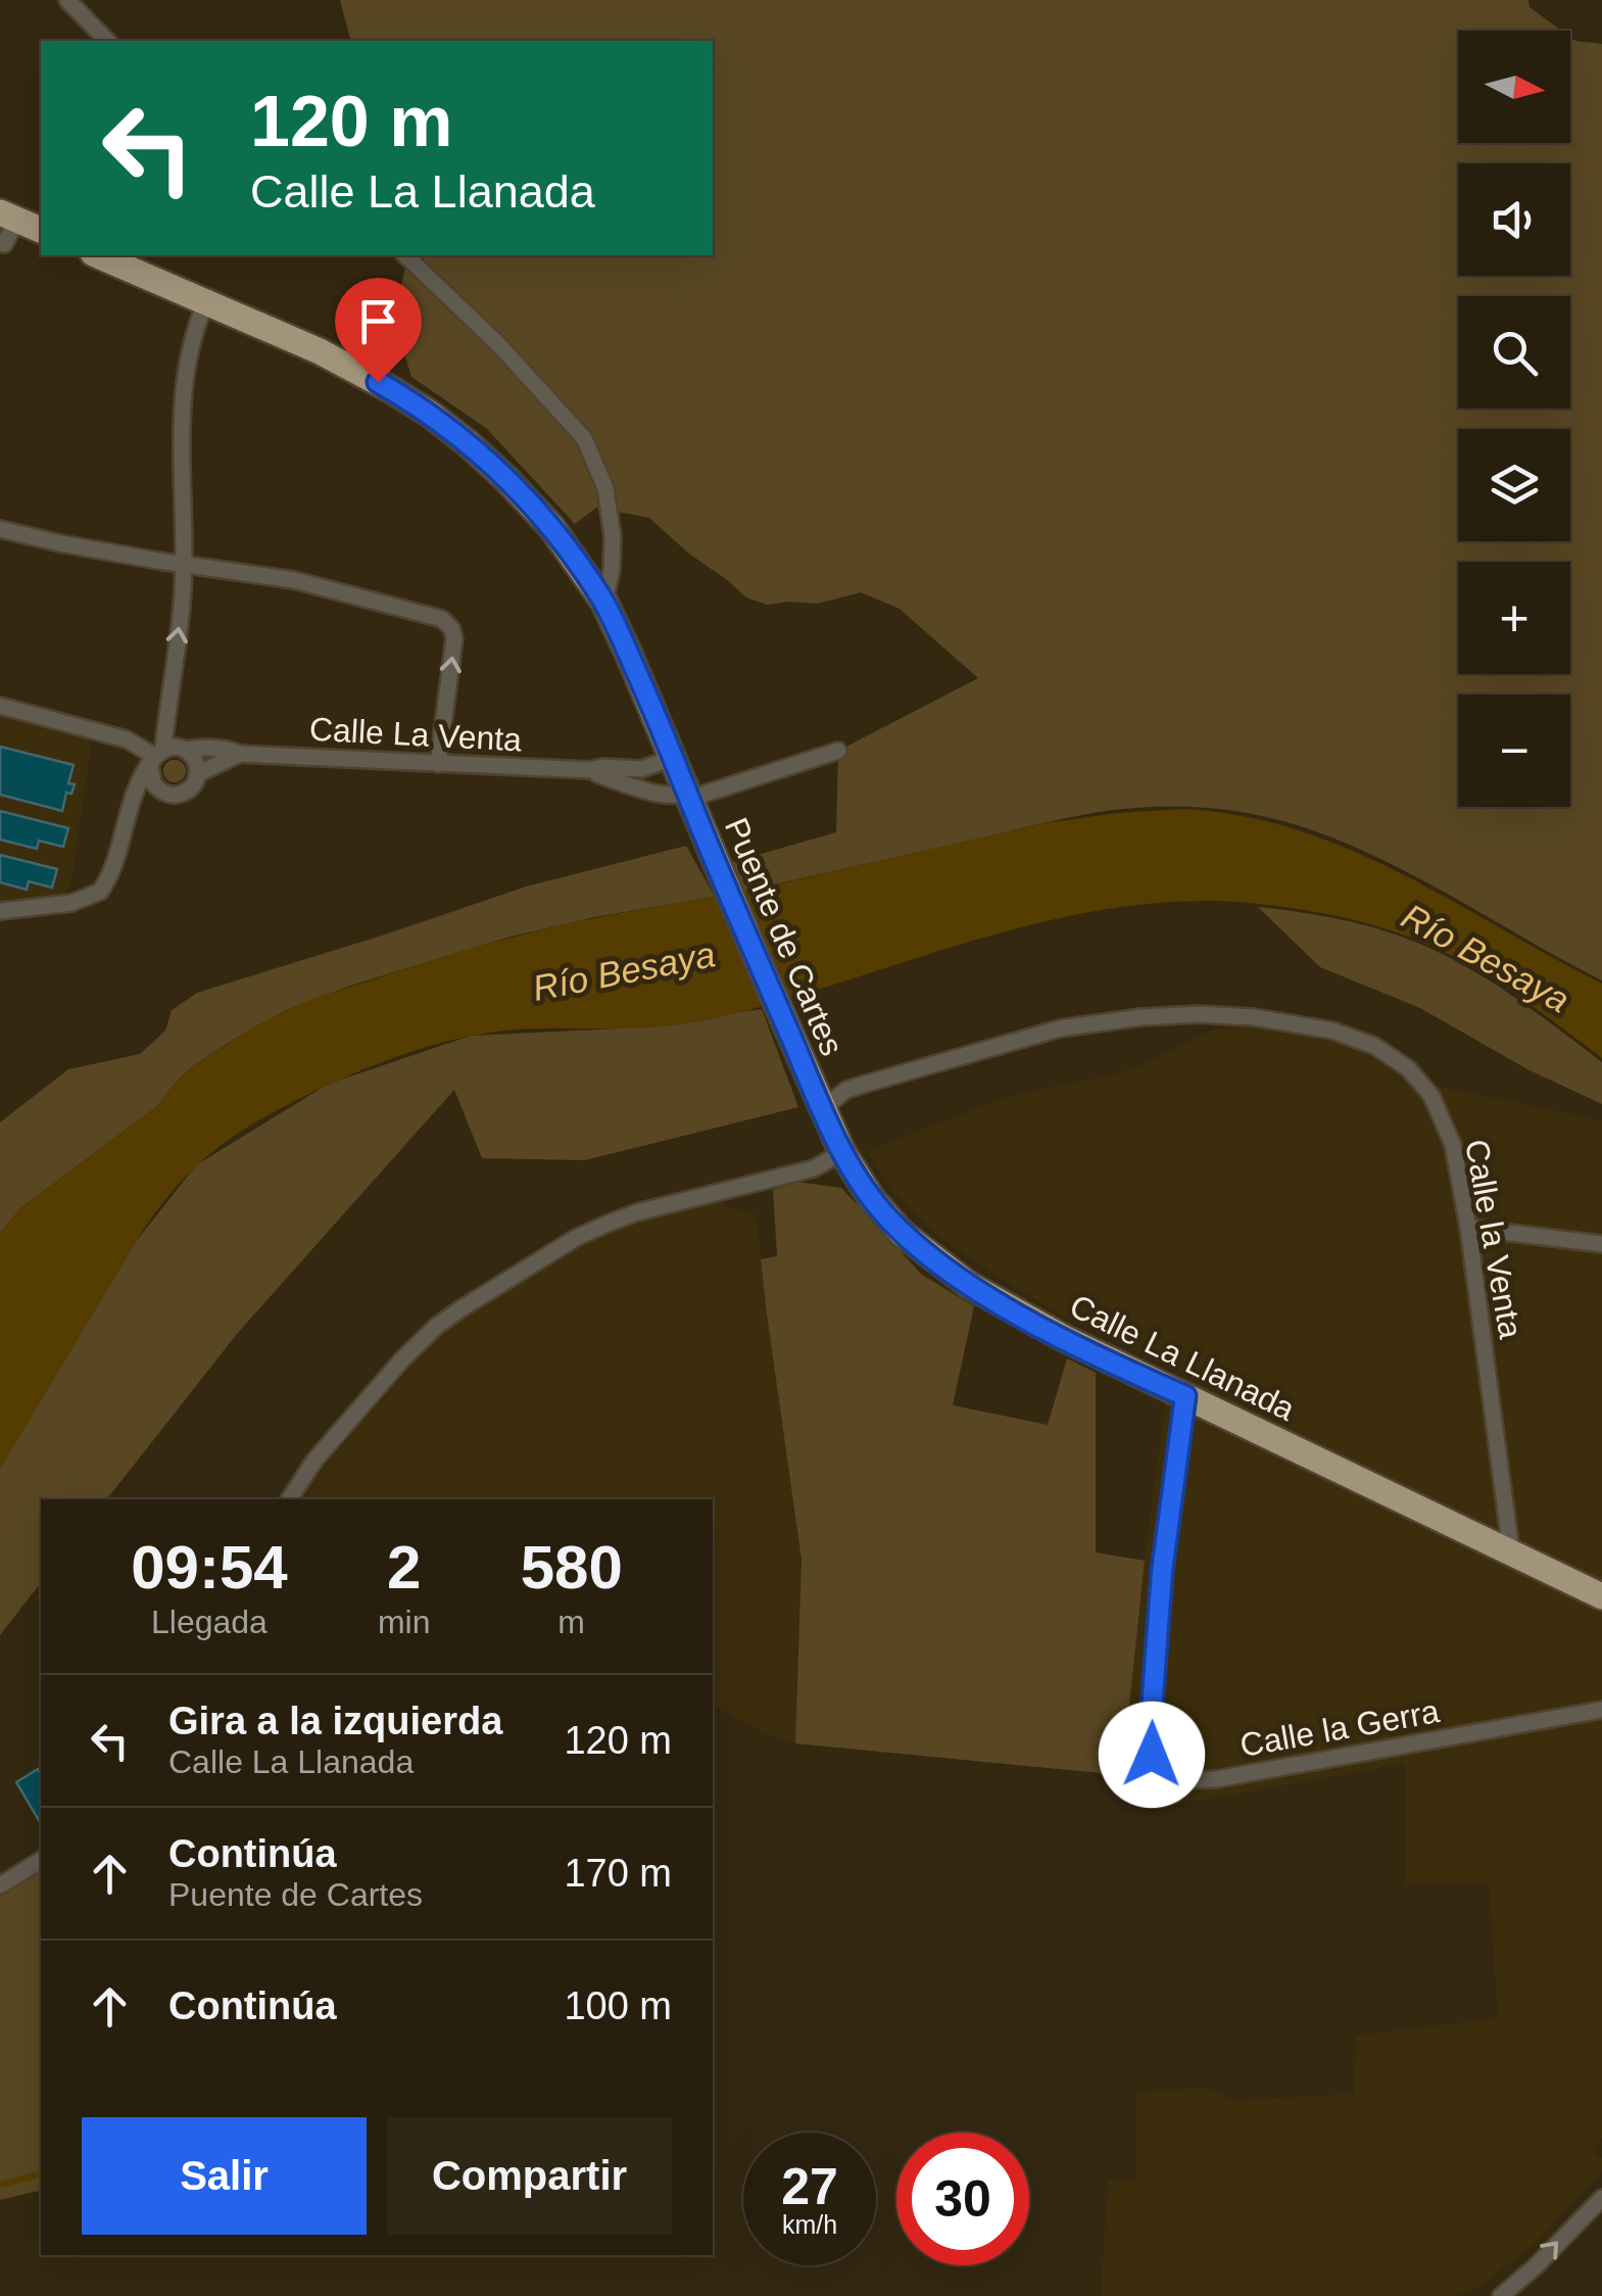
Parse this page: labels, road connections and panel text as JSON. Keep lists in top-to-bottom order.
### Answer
{
  "streets": {
    "highway": ["Puente de Cartes", "Calle La Llanada"],
    "street": ["Calle La Venta", "Calle la Venta", "Calle la Gerra"]
  },
  "crossings": [
    ["Calle La Venta", "Puente de Cartes"],
    ["Puente de Cartes", "Calle la Venta"],
    ["Puente de Cartes", "Calle La Llanada"],
    ["Calle la Venta", "Calle La Llanada"],
    ["Calle La Llanada", "Calle la Gerra"]
  ],
  "water": ["Río Besaya"],
  "north": "right",
  "page": {
    "map_buttons": ["+", "−"],
    "turn": ["120 m", "Calle La Llanada"],
    "eta": [
      "09:54",
      "Llegada",
      "2",
      "min",
      "580",
      "m"
    ],
    "list": [
      {
        "name": "Gira a la izquierda",
        "note": "Calle La Llanada",
        "value": "120 m"
      },
      {
        "name": "Continúa",
        "note": "Puente de Cartes",
        "value": "170 m"
      },
      {
        "name": "Continúa",
        "value": "100 m"
      }
    ],
    "buttons": ["Salir", "Compartir"],
    "speed": "27 km/h",
    "limit": "30"
  }
}
